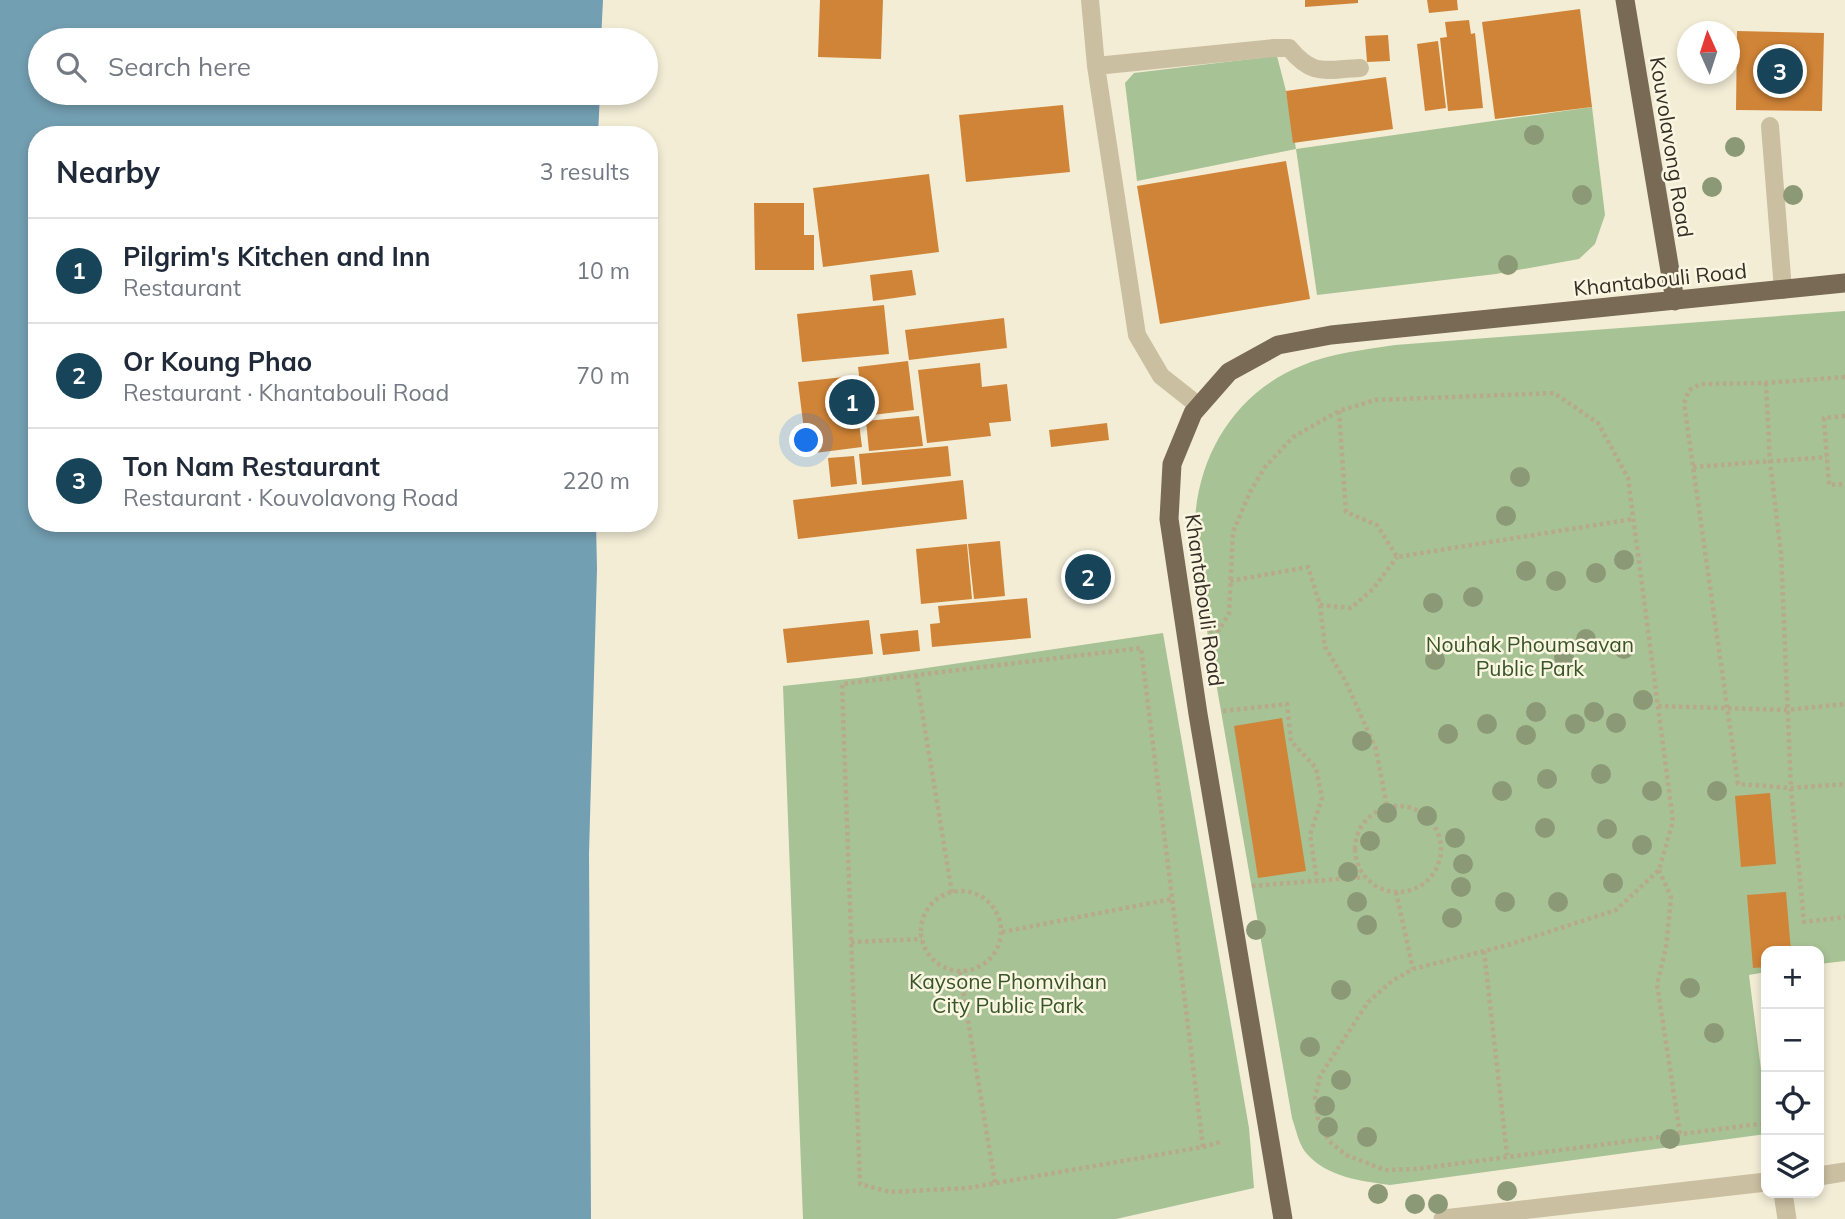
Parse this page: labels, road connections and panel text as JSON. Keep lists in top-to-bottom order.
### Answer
{
  "streets": {
    "main road": ["Kouvolavong Road", "Khantabouli Road"]
  },
  "crossings": [
    ["Kouvolavong Road", "Khantabouli Road"]
  ],
  "parks": ["Nouhak Phoumsavan Public Park", "Kaysone Phomvihan City Public Park"],
  "north": "top",
  "page": {
    "search": "Search here",
    "pins": ["3", "1", "2"],
    "heading": ["Nearby", "3 results"],
    "list": [
      {
        "mark": "1",
        "name": "Pilgrim's Kitchen and Inn",
        "note": "Restaurant",
        "value": "10 m"
      },
      {
        "mark": "2",
        "name": "Or Koung Phao",
        "note": "Restaurant · Khantabouli Road",
        "value": "70 m"
      },
      {
        "mark": "3",
        "name": "Ton Nam Restaurant",
        "note": "Restaurant · Kouvolavong Road",
        "value": "220 m"
      }
    ],
    "map_buttons": ["+", "−"]
  }
}
